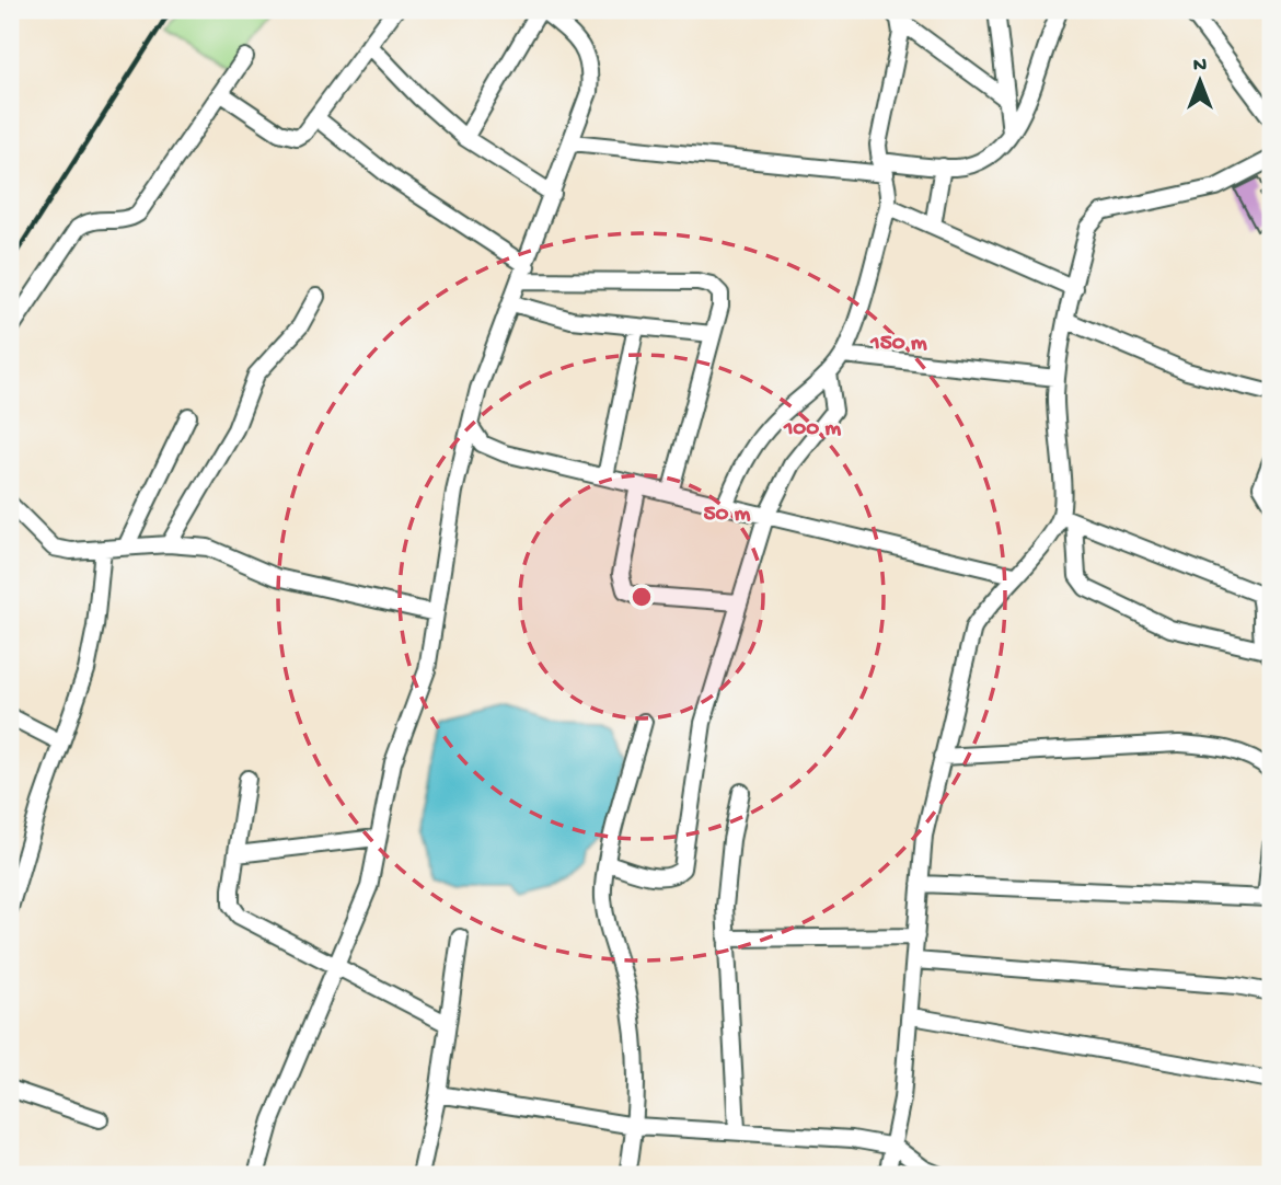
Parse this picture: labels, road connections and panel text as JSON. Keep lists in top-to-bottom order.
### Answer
{
  "north": "top",
  "rings": ["150 m", "100 m", "50 m"]
}
